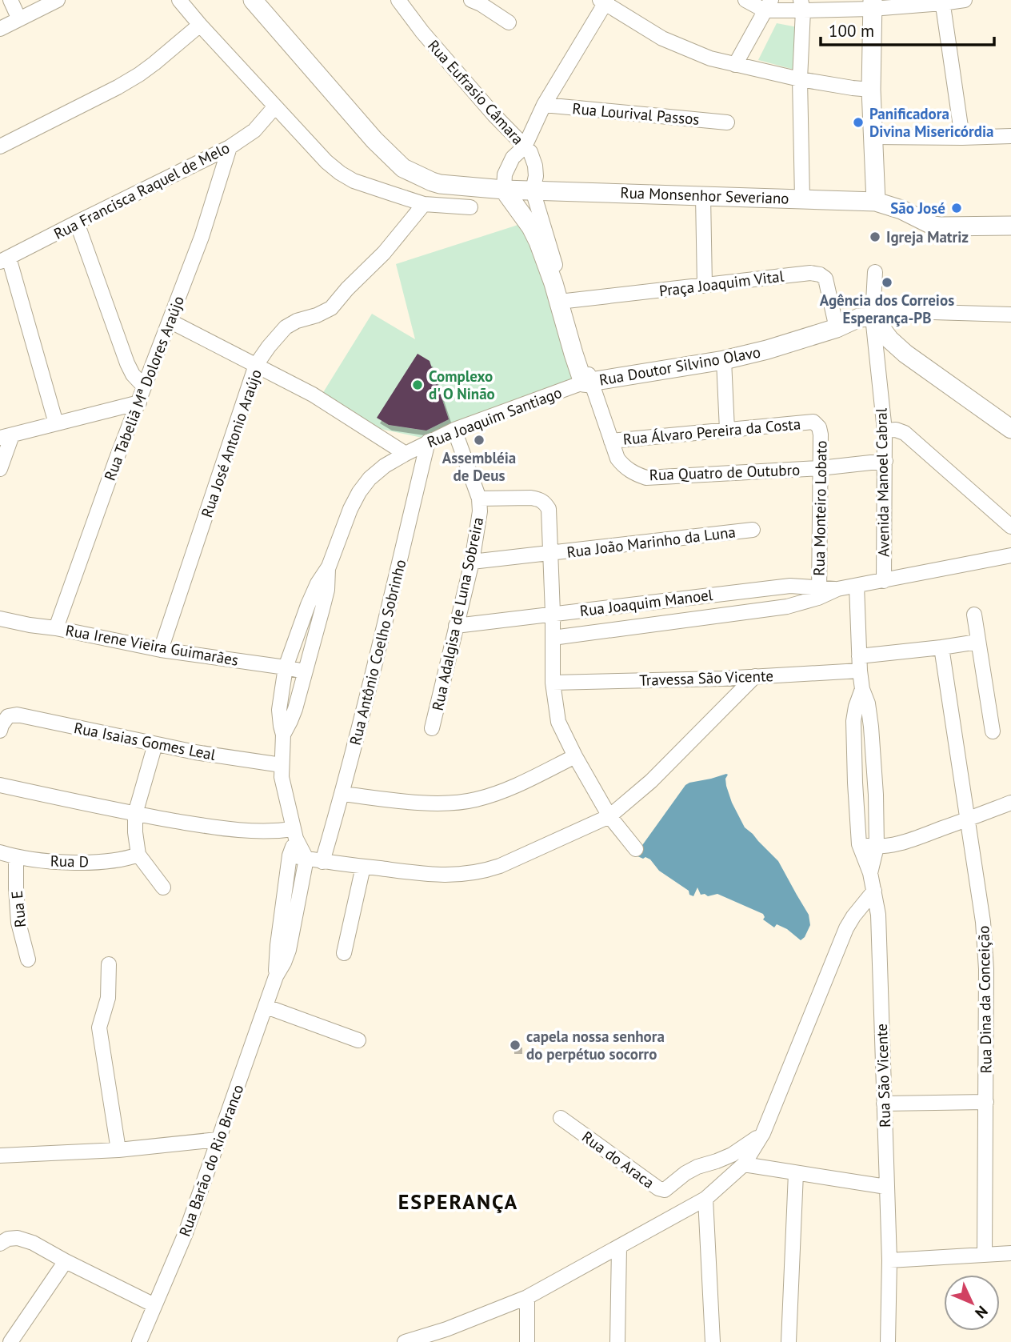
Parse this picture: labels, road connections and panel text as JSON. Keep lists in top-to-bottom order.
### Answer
{
  "streets": {
    "main road": ["Rua Monsenhor Severiano", "Rua Doutor Silvino Olavo"],
    "street": [
      "Rua Eufrasio Câmara",
      "Rua Lourival Passos",
      "Rua Francisca Raquel de Melo",
      "Praça Joaquim Vital",
      "Rua Tabeliã Mª Dolores Araújo",
      "Rua Joaquim Santiago",
      "Rua Álvaro Pereira da Costa",
      "Rua José Antonio Araújo",
      "Rua Quatro de Outubro",
      "Avenida Manoel Cabral",
      "Rua Monteiro Lobato",
      "Rua João Marinho da Luna",
      "Rua Joaquim Manoel",
      "Rua Adalgisa de Luna Sobreira",
      "Rua Irene Vieira Guimarães",
      "Rua Antônio Coelho Sobrinho",
      "Travessa São Vicente",
      "Rua Isaias Gomes Leal",
      "Rua D",
      "Rua E",
      "Rua Dina da Conceição",
      "Rua São Vicente",
      "Rua do Araca",
      "Rua Barão do Rio Branco"
    ]
  },
  "crossings": [
    ["Rua Eufrasio Câmara", "Rua Monsenhor Severiano"],
    ["Rua Eufrasio Câmara", "Praça Joaquim Vital"],
    ["Rua Eufrasio Câmara", "Rua Quatro de Outubro"],
    ["Rua Francisca Raquel de Melo", "Rua Tabeliã Mª Dolores Araújo"],
    ["Praça Joaquim Vital", "Rua Doutor Silvino Olavo"],
    ["Praça Joaquim Vital", "Rua Quatro de Outubro"],
    ["Rua Doutor Silvino Olavo", "Rua Joaquim Santiago"],
    ["Rua Doutor Silvino Olavo", "Rua Quatro de Outubro"],
    ["Rua Doutor Silvino Olavo", "Avenida Manoel Cabral"],
    ["Rua Tabeliã Mª Dolores Araújo", "Rua Irene Vieira Guimarães"],
    ["Rua Joaquim Santiago", "Rua Quatro de Outubro"],
    ["Rua Joaquim Santiago", "Rua Irene Vieira Guimarães"],
    ["Rua Joaquim Santiago", "Rua Antônio Coelho Sobrinho"],
    ["Rua Joaquim Santiago", "Rua Isaias Gomes Leal"],
    ["Rua Joaquim Santiago", "Rua Barão do Rio Branco"],
    ["Rua Álvaro Pereira da Costa", "Rua Quatro de Outubro"],
    ["Rua Álvaro Pereira da Costa", "Rua Monteiro Lobato"],
    ["Rua José Antonio Araújo", "Rua Irene Vieira Guimarães"],
    ["Rua Quatro de Outubro", "Avenida Manoel Cabral"],
    ["Rua Quatro de Outubro", "Rua Monteiro Lobato"],
    ["Avenida Manoel Cabral", "Rua Joaquim Manoel"],
    ["Rua Monteiro Lobato", "Rua Joaquim Manoel"],
    ["Rua João Marinho da Luna", "Rua Joaquim Manoel"],
    ["Rua João Marinho da Luna", "Rua Adalgisa de Luna Sobreira"],
    ["Rua João Marinho da Luna", "Travessa São Vicente"],
    ["Rua Joaquim Manoel", "Rua Adalgisa de Luna Sobreira"],
    ["Rua Joaquim Manoel", "Rua São Vicente"],
    ["Travessa São Vicente", "Rua Dina da Conceição"],
    ["Travessa São Vicente", "Rua São Vicente"],
    ["Rua D", "Rua E"]
  ],
  "districts": ["ESPERANÇA"],
  "places": [
    "Panificadora Divina Misericórdia",
    "São José",
    "Igreja Matriz",
    "Agência dos Correios Esperança-PB",
    "Complexo d' O Ninão",
    "Assembléia de Deus",
    "capela nossa senhora do perpétuo socorro"
  ],
  "scale_bar": "100 m",
  "north": "bottom right"
}
